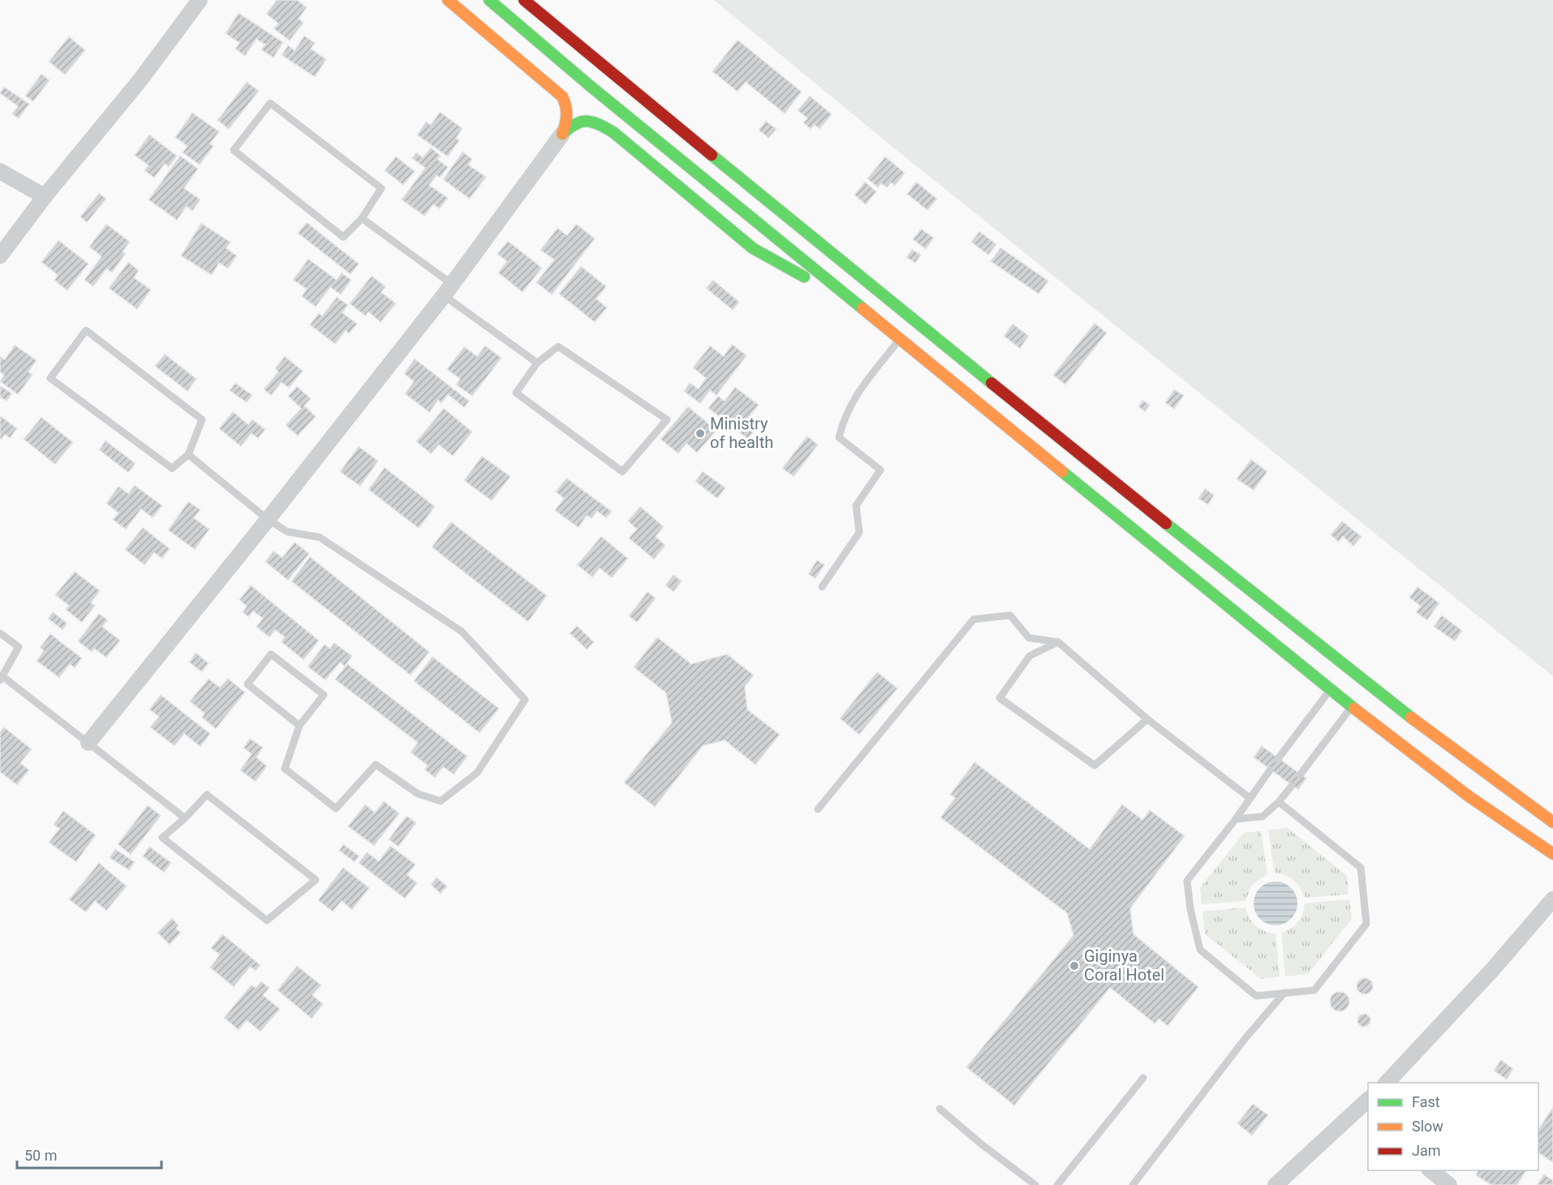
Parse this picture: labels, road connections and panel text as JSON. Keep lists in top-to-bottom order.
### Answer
{
  "places": ["Ministry of health", "Giginya Coral Hotel"],
  "legend": ["Fast", "Slow", "Jam"],
  "scale_bar": "50 m"
}
